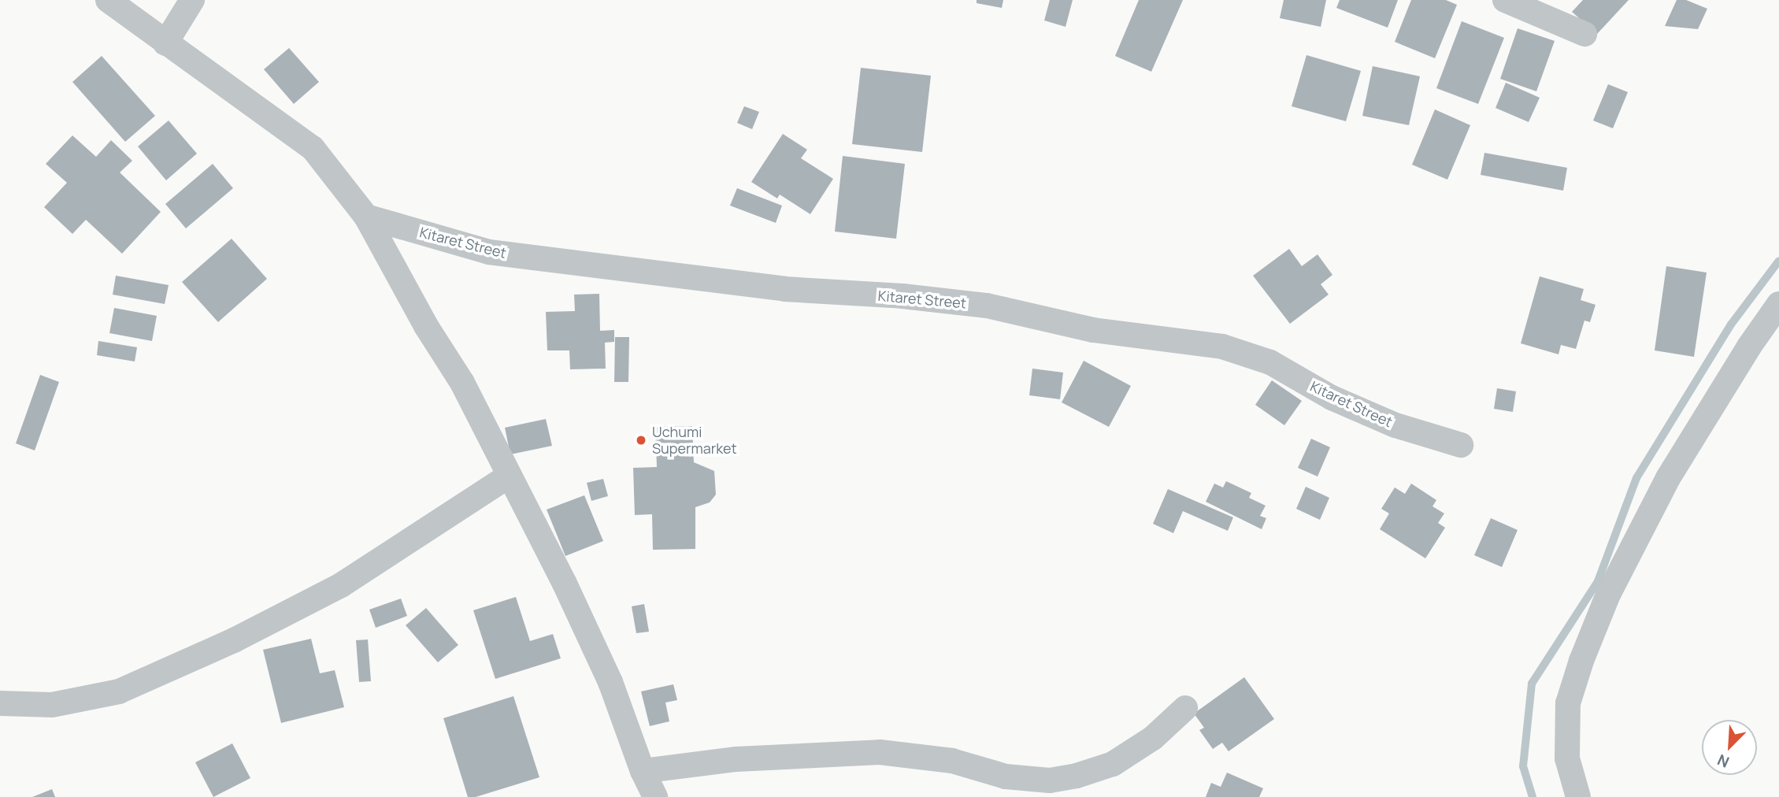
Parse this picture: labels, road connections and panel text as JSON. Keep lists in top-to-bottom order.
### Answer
{
  "streets": {
    "street": ["Kitaret Street"]
  },
  "places": ["Uchumi Supermarket"],
  "north": "bottom left"
}
